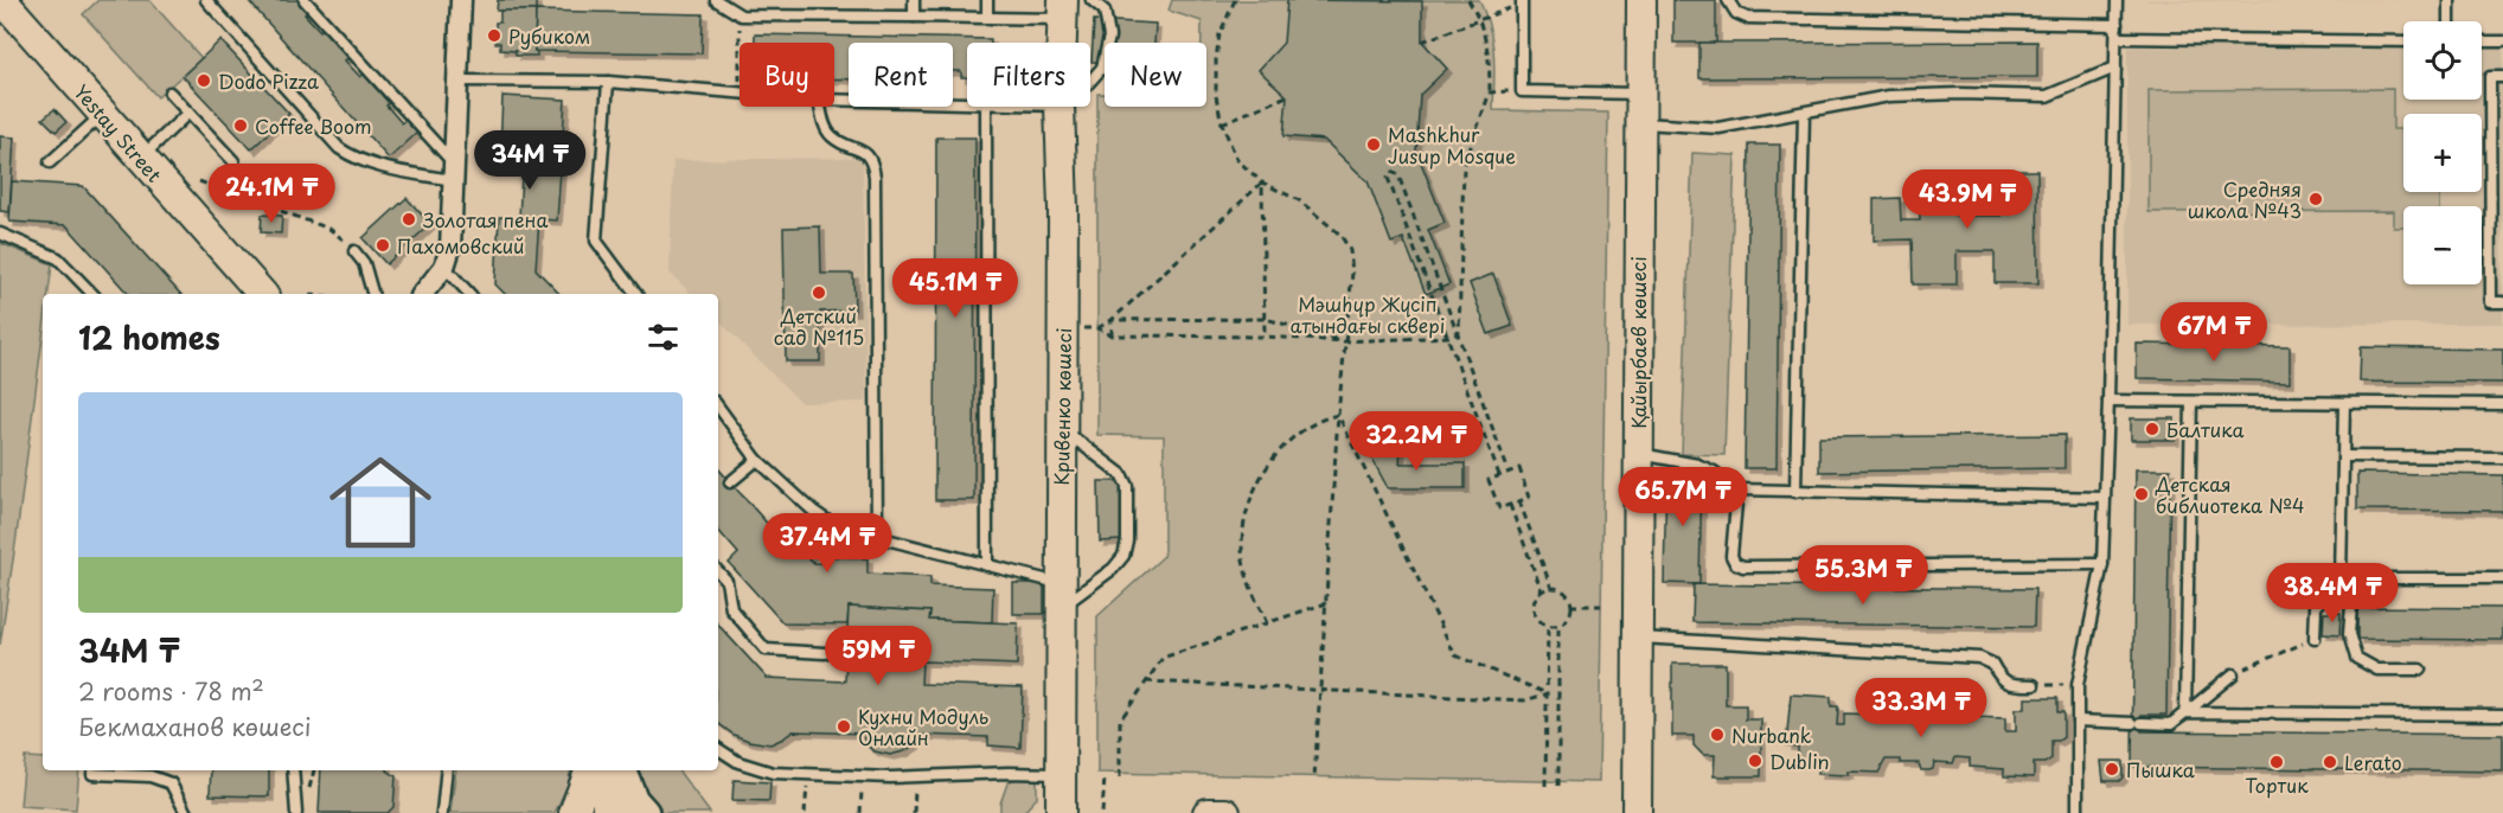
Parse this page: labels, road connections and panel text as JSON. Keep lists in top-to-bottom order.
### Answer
{
  "streets": {
    "street": ["Yestay Street", "Қайырбаев көшесі", "Кривенко көшесі"]
  },
  "parks": ["Мәшһүр Жүсіп атындағы сквері"],
  "places": [
    "Рубиком",
    "Dodo Pizza",
    "Coffee Boom",
    "Mashkhur Jusup Mosque",
    "Средняя школа №43",
    "Золотая пена",
    "Пахомовский",
    "Детский сад №115",
    "Балтика",
    "Детская библиотека №4",
    "Кухни Модуль Онлайн",
    "Nurbank",
    "Dublin",
    "Тортик",
    "Lerato",
    "Пышка"
  ],
  "page": {
    "map_buttons": ["+", "−"],
    "chip": [
      "Buy",
      "Rent",
      "Filters",
      "New"
    ],
    "price": [
      "34M ₸",
      "24.1M ₸",
      "43.9M ₸",
      "45.1M ₸",
      "67M ₸",
      "32.2M ₸",
      "65.7M ₸",
      "37.4M ₸",
      "55.3M ₸",
      "38.4M ₸",
      "59M ₸",
      "33.3M ₸"
    ],
    "heading": "12 homes",
    "list": [
      {
        "name": "34M ₸",
        "note": "2 rooms · 78 m² · Бекмаханов көшесі"
      }
    ]
  }
}
